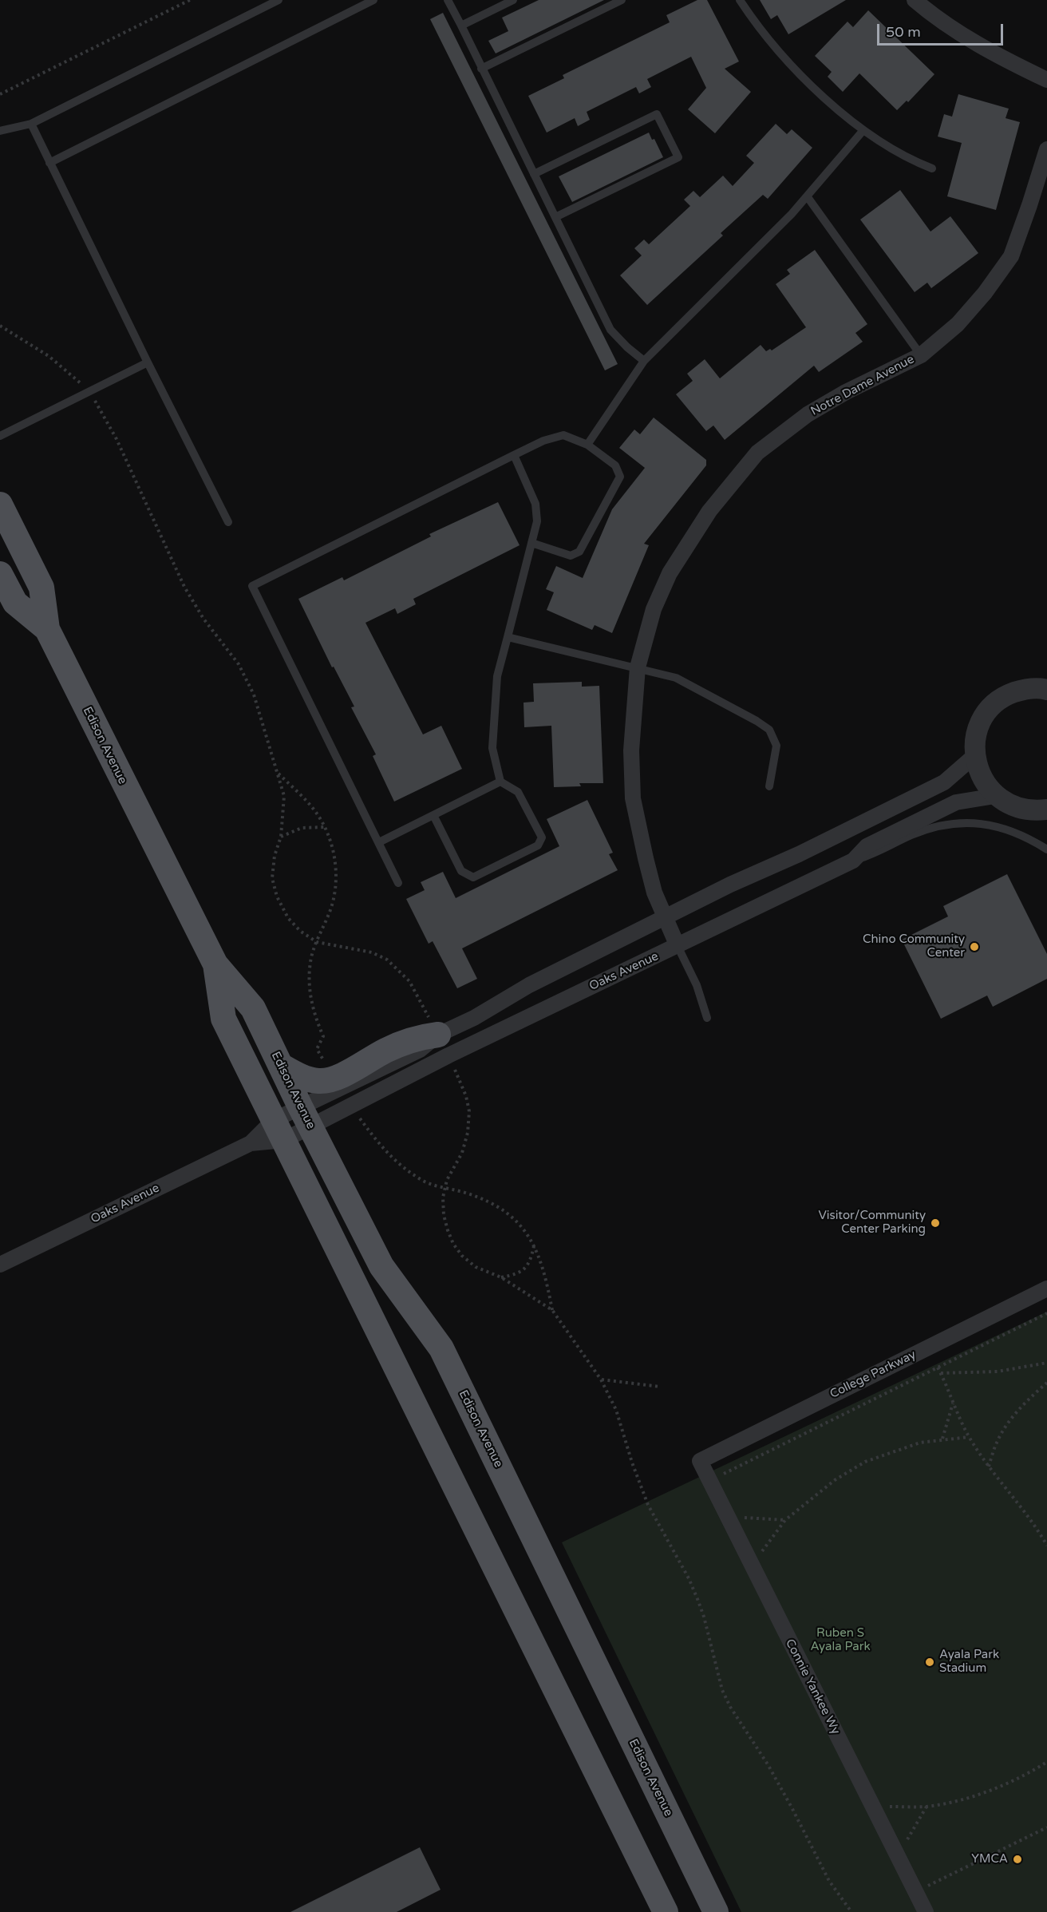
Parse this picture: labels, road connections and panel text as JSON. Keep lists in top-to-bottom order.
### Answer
{
  "streets": {
    "main road": ["Edison Avenue"],
    "street": [
      "Notre Dame Avenue",
      "Oaks Avenue",
      "College Parkway",
      "Connie Yankee Wy"
    ]
  },
  "crossings": [
    ["Notre Dame Avenue", "Oaks Avenue"],
    ["Edison Avenue", "Oaks Avenue"],
    ["College Parkway", "Connie Yankee Wy"]
  ],
  "parks": ["Ruben S Ayala Park"],
  "places": [
    "Chino Community Center",
    "Visitor/Community Center Parking",
    "Ayala Park Stadium",
    "YMCA"
  ],
  "scale_bar": "50 m"
}
